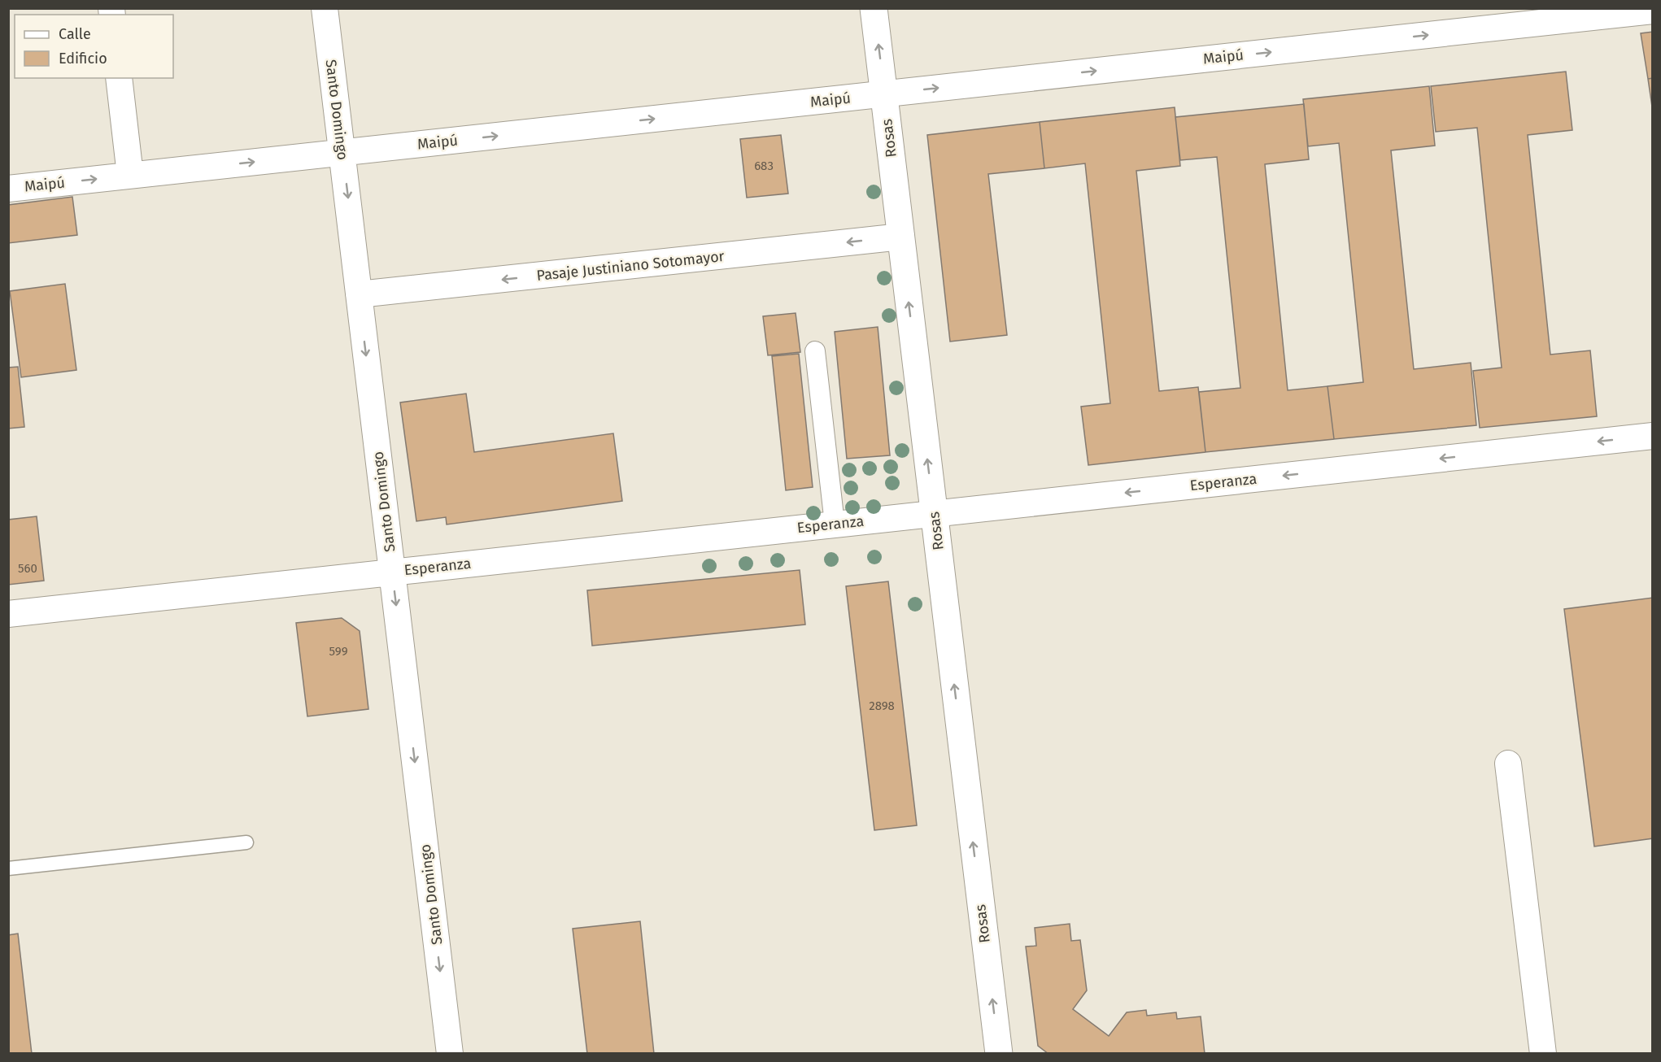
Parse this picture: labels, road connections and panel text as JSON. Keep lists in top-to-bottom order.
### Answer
{
  "streets": {
    "street": [
      "Maipú",
      "Santo Domingo",
      "Rosas",
      "Pasaje Justiniano Sotomayor",
      "Esperanza"
    ]
  },
  "crossings": [
    ["Maipú", "Santo Domingo"],
    ["Maipú", "Rosas"],
    ["Santo Domingo", "Pasaje Justiniano Sotomayor"],
    ["Santo Domingo", "Esperanza"],
    ["Rosas", "Pasaje Justiniano Sotomayor"],
    ["Rosas", "Esperanza"]
  ],
  "one_way": [
    "Maipú",
    "Santo Domingo",
    "Rosas",
    "Pasaje Justiniano Sotomayor",
    "Esperanza"
  ],
  "house_numbers": [
    "683",
    "560",
    "599",
    "2898"
  ],
  "legend": ["Calle", "Edificio"]
}
